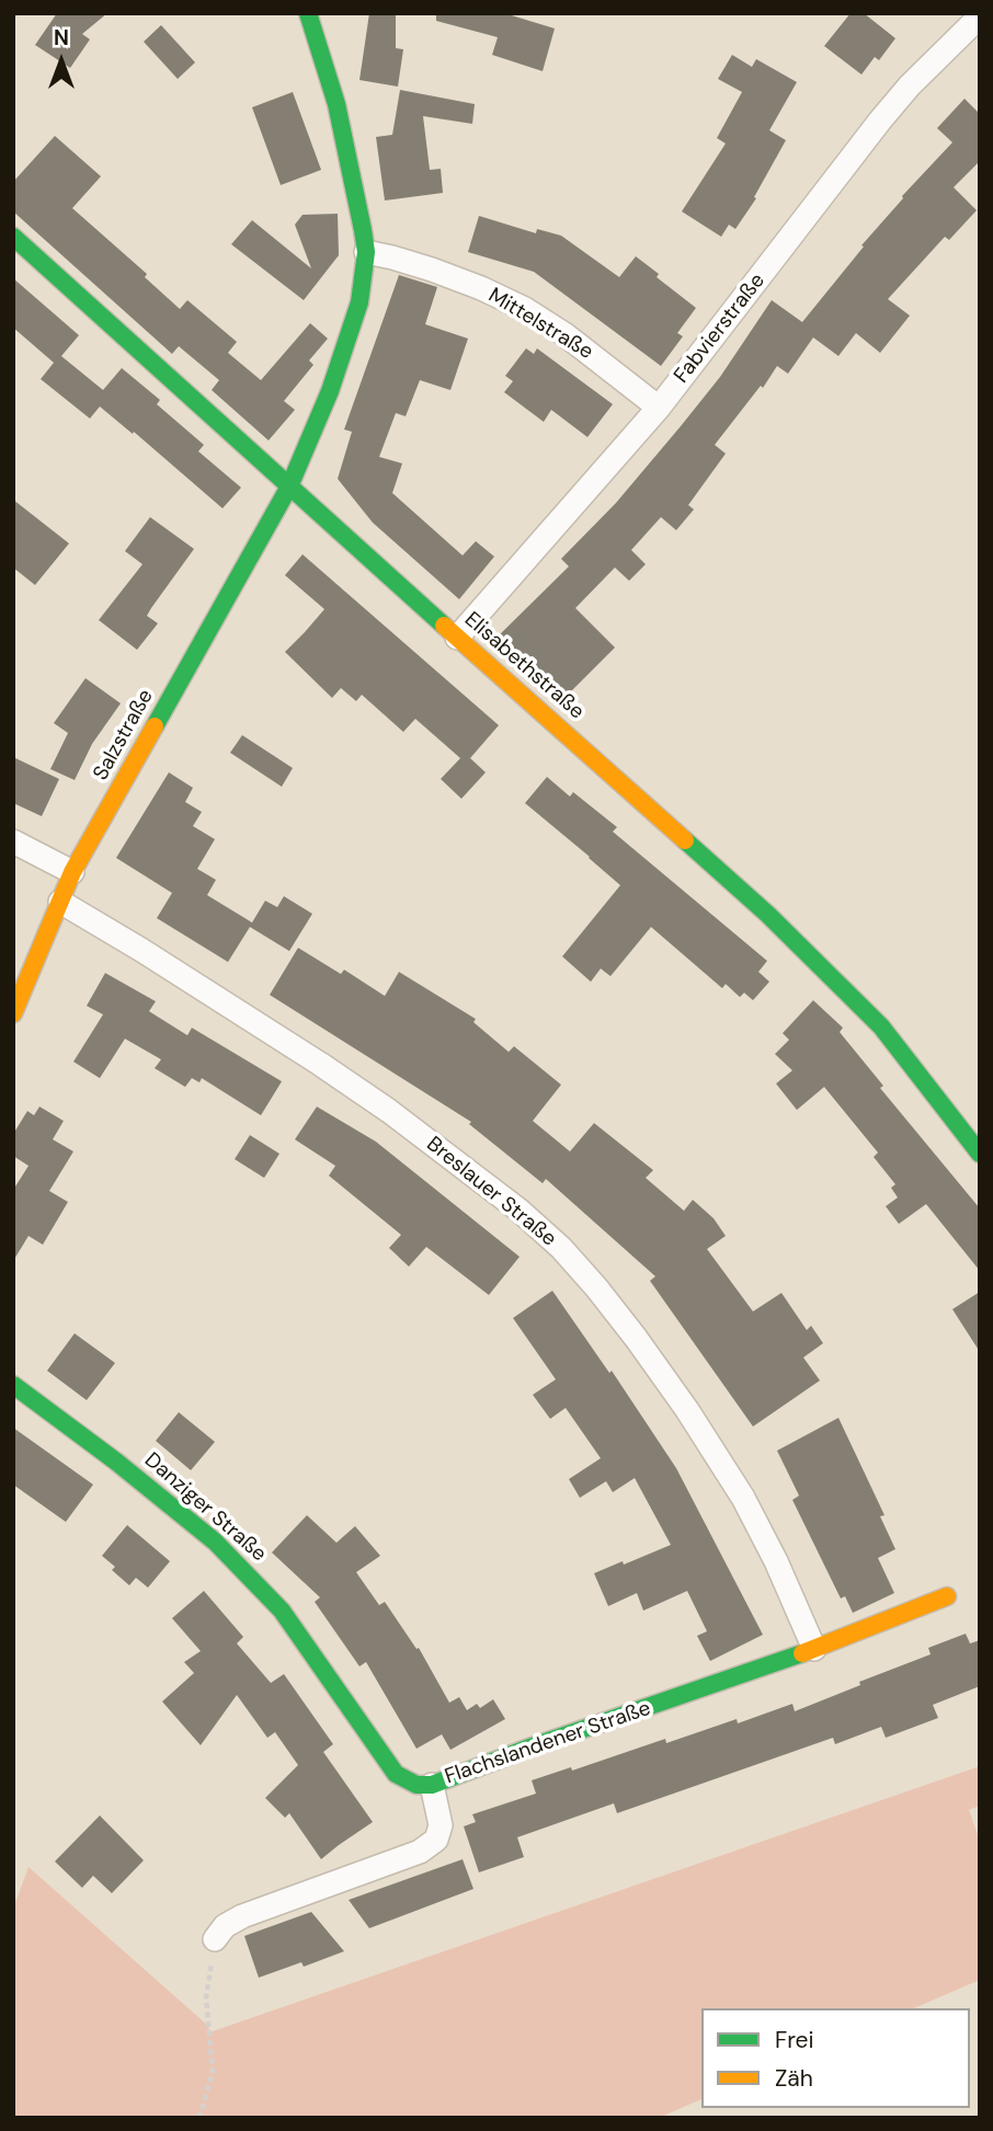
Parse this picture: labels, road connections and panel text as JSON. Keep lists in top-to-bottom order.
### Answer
{
  "streets": {
    "street": [
      "Mittelstraße",
      "Fabvierstraße",
      "Elisabethstraße",
      "Salzstraße",
      "Breslauer Straße",
      "Danziger Straße",
      "Flachslandener Straße"
    ]
  },
  "crossings": [
    ["Mittelstraße", "Fabvierstraße"],
    ["Mittelstraße", "Salzstraße"],
    ["Fabvierstraße", "Elisabethstraße"],
    ["Elisabethstraße", "Salzstraße"],
    ["Salzstraße", "Breslauer Straße"],
    ["Breslauer Straße", "Flachslandener Straße"],
    ["Danziger Straße", "Flachslandener Straße"]
  ],
  "legend": ["Frei", "Zäh"],
  "north": "top"
}
